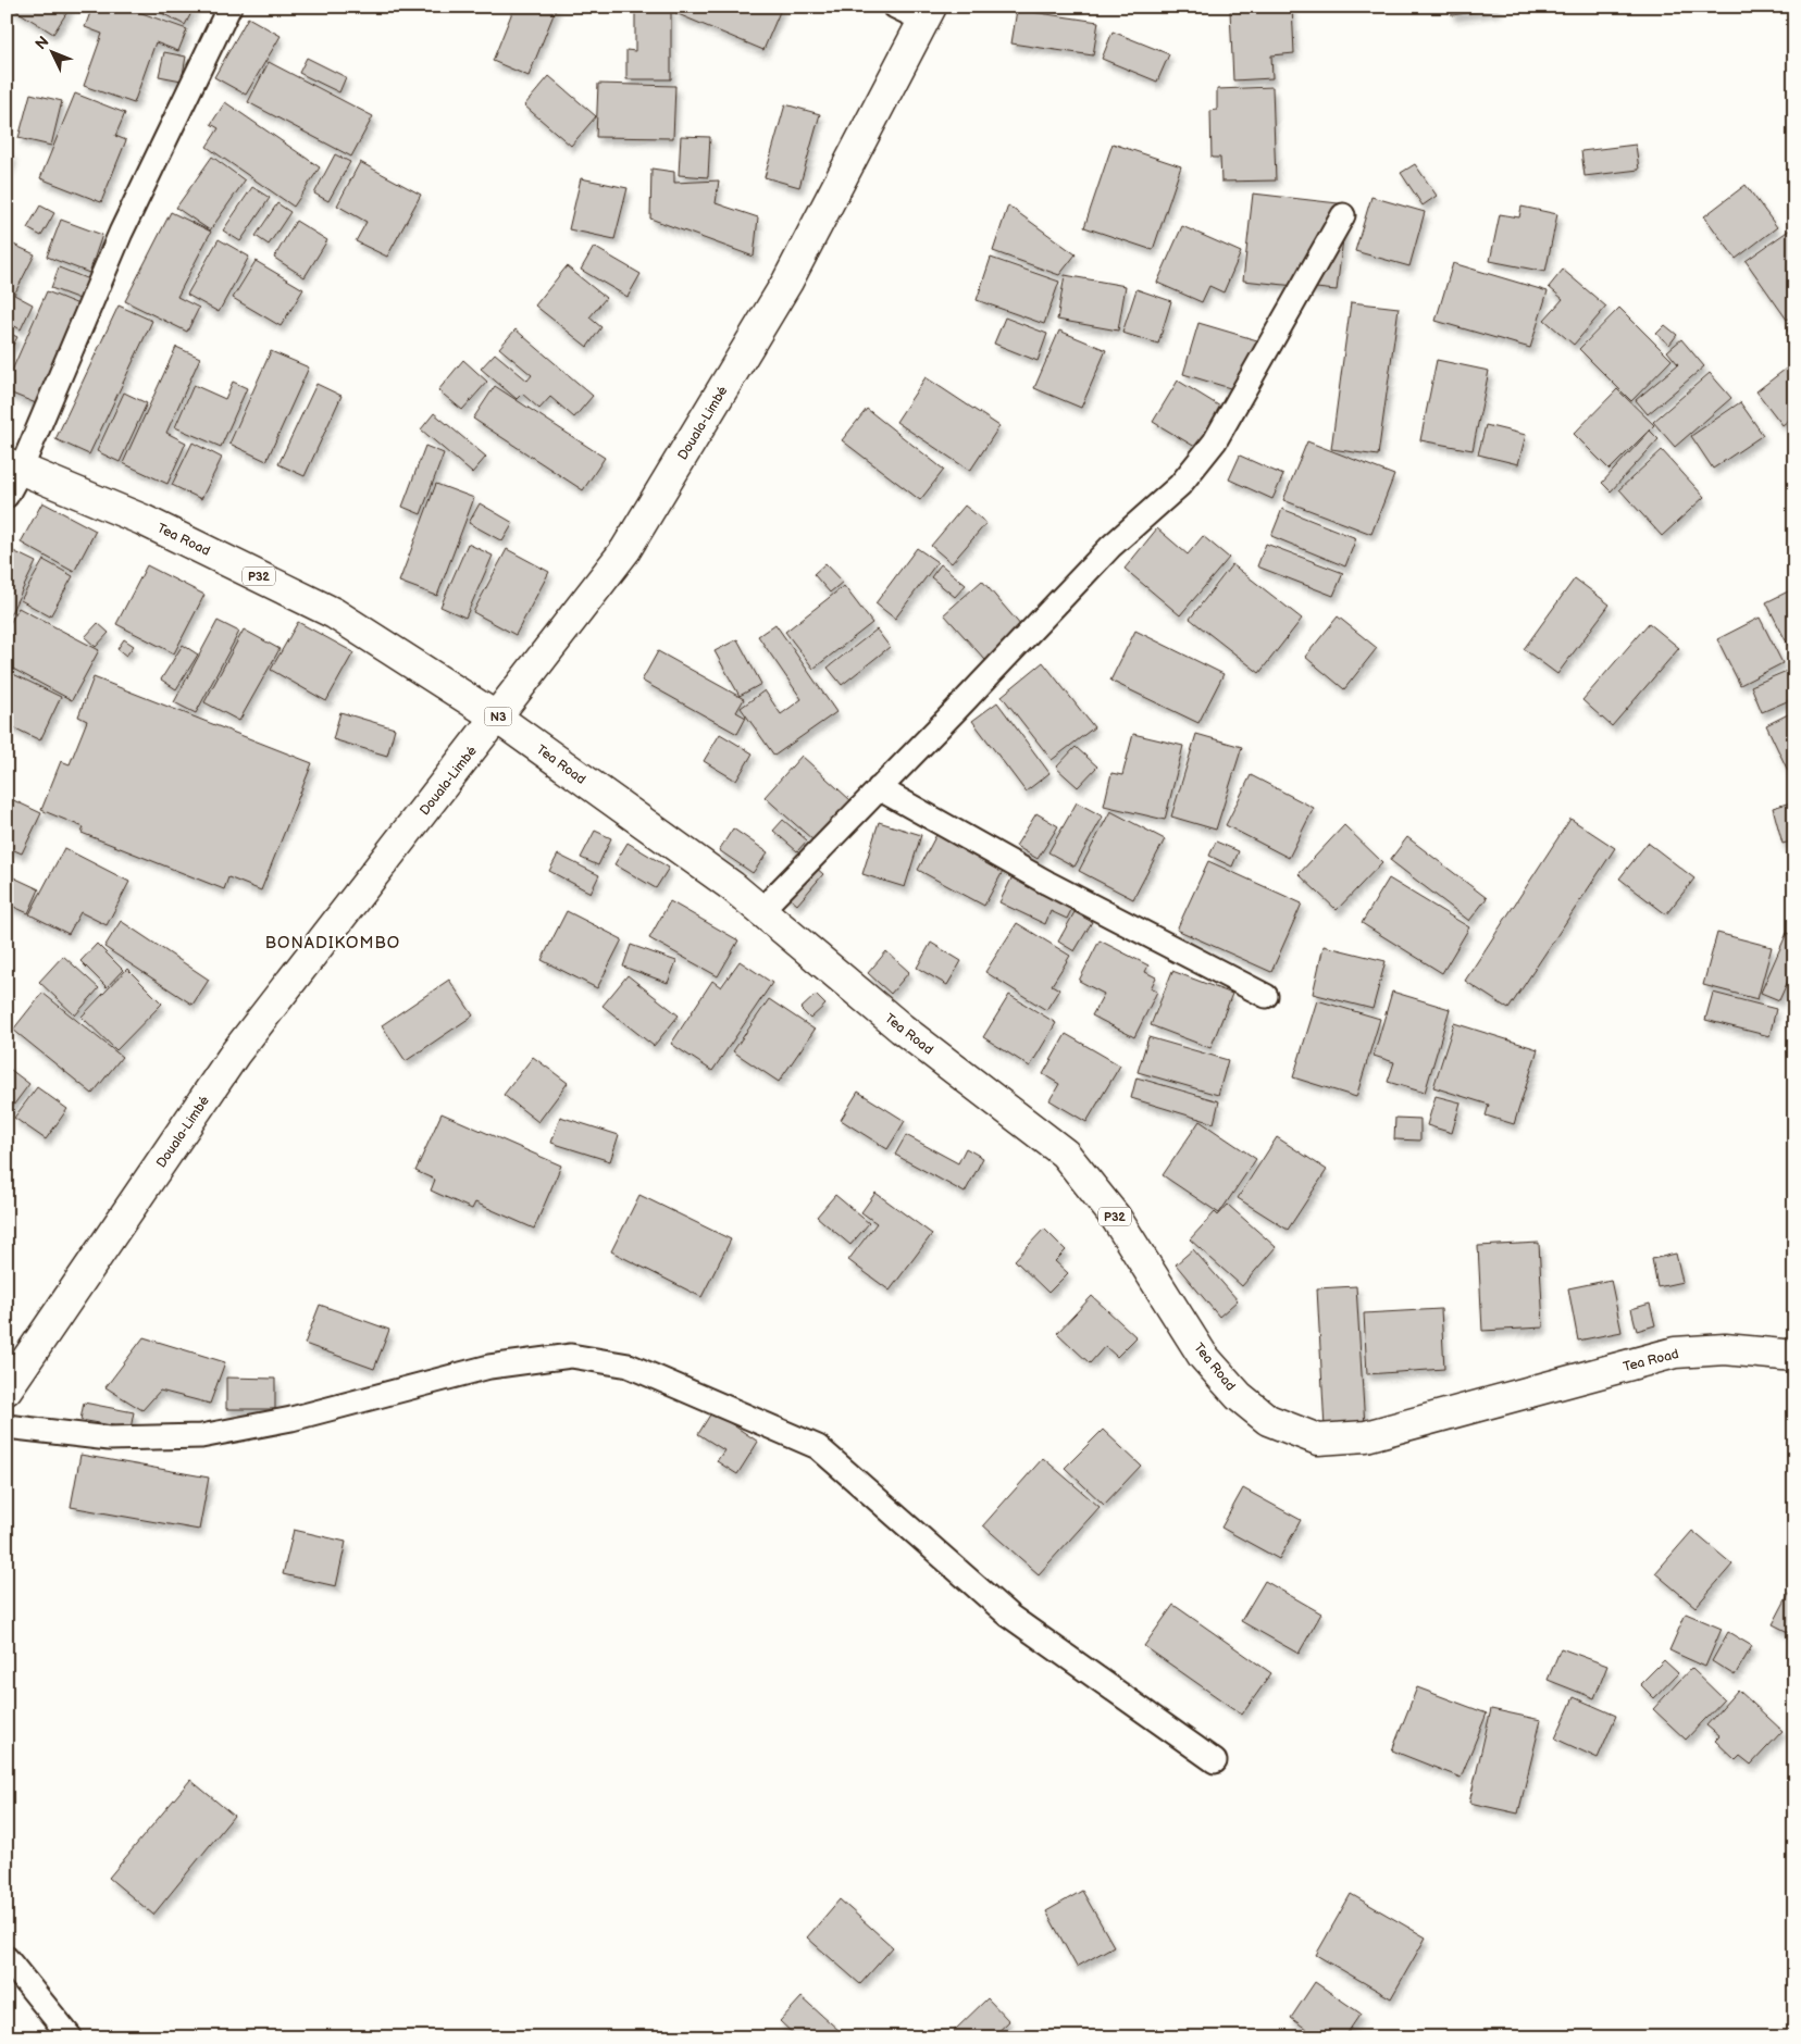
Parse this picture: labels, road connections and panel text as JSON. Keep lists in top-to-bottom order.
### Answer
{
  "streets": {
    "main road": [
      "Douala-Limbé",
      "Tea Road",
      "P32",
      "N3"
    ]
  },
  "crossings": [
    ["Douala-Limbé", "Tea Road"]
  ],
  "districts": ["BONADIKOMBO"],
  "north": "top left"
}
